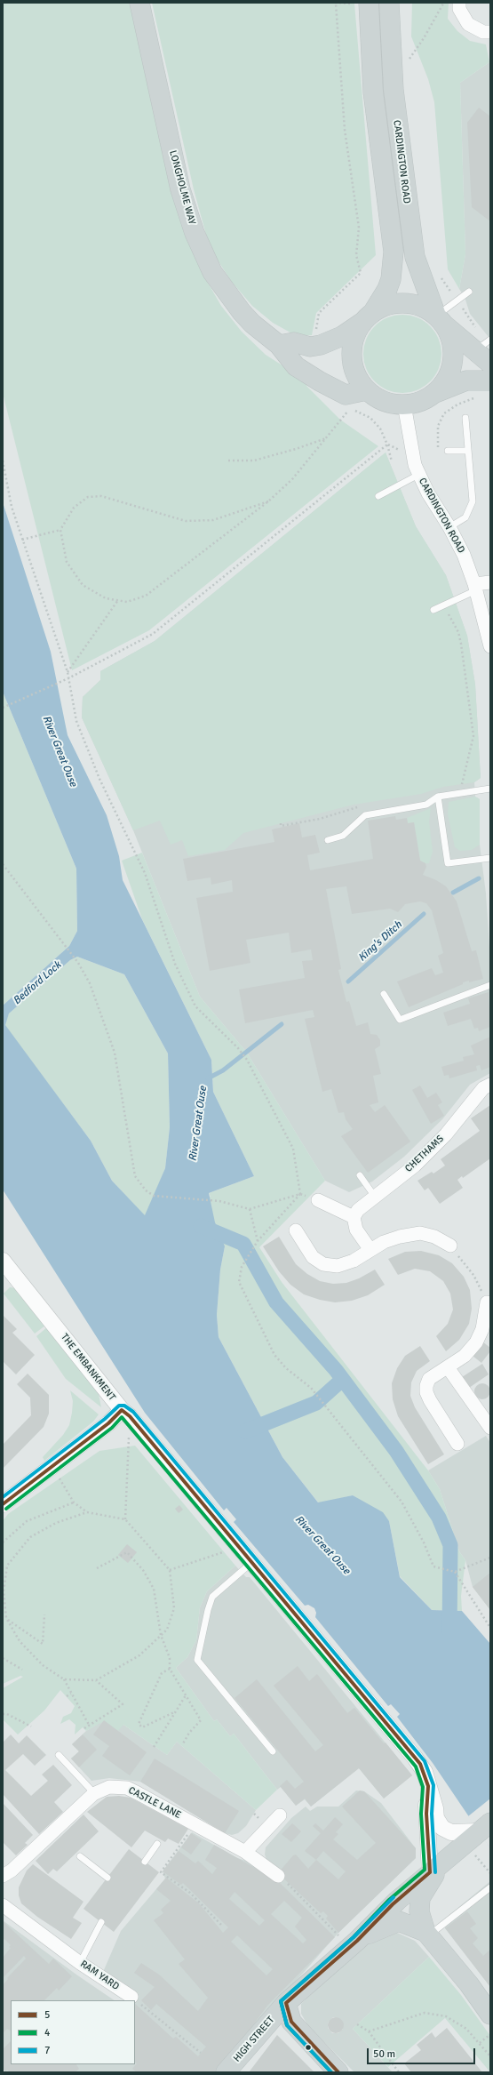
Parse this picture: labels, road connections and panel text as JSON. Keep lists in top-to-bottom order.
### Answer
{
  "streets": {
    "main road": ["CARDINGTON ROAD", "LONGHOLME WAY", "HIGH STREET"],
    "street": [
      "CHETHAMS",
      "THE EMBANKMENT",
      "CASTLE LANE",
      "RAM YARD"
    ]
  },
  "crossings": [
    ["CARDINGTON ROAD", "LONGHOLME WAY"],
    ["THE EMBANKMENT", "HIGH STREET"]
  ],
  "water": ["River Great Ouse", "King's Ditch", "Bedford Lock"],
  "lines": ["transit line 7", "transit line 5", "transit line 4"],
  "legend": ["5", "4", "7"],
  "scale_bar": "50 m"
}
